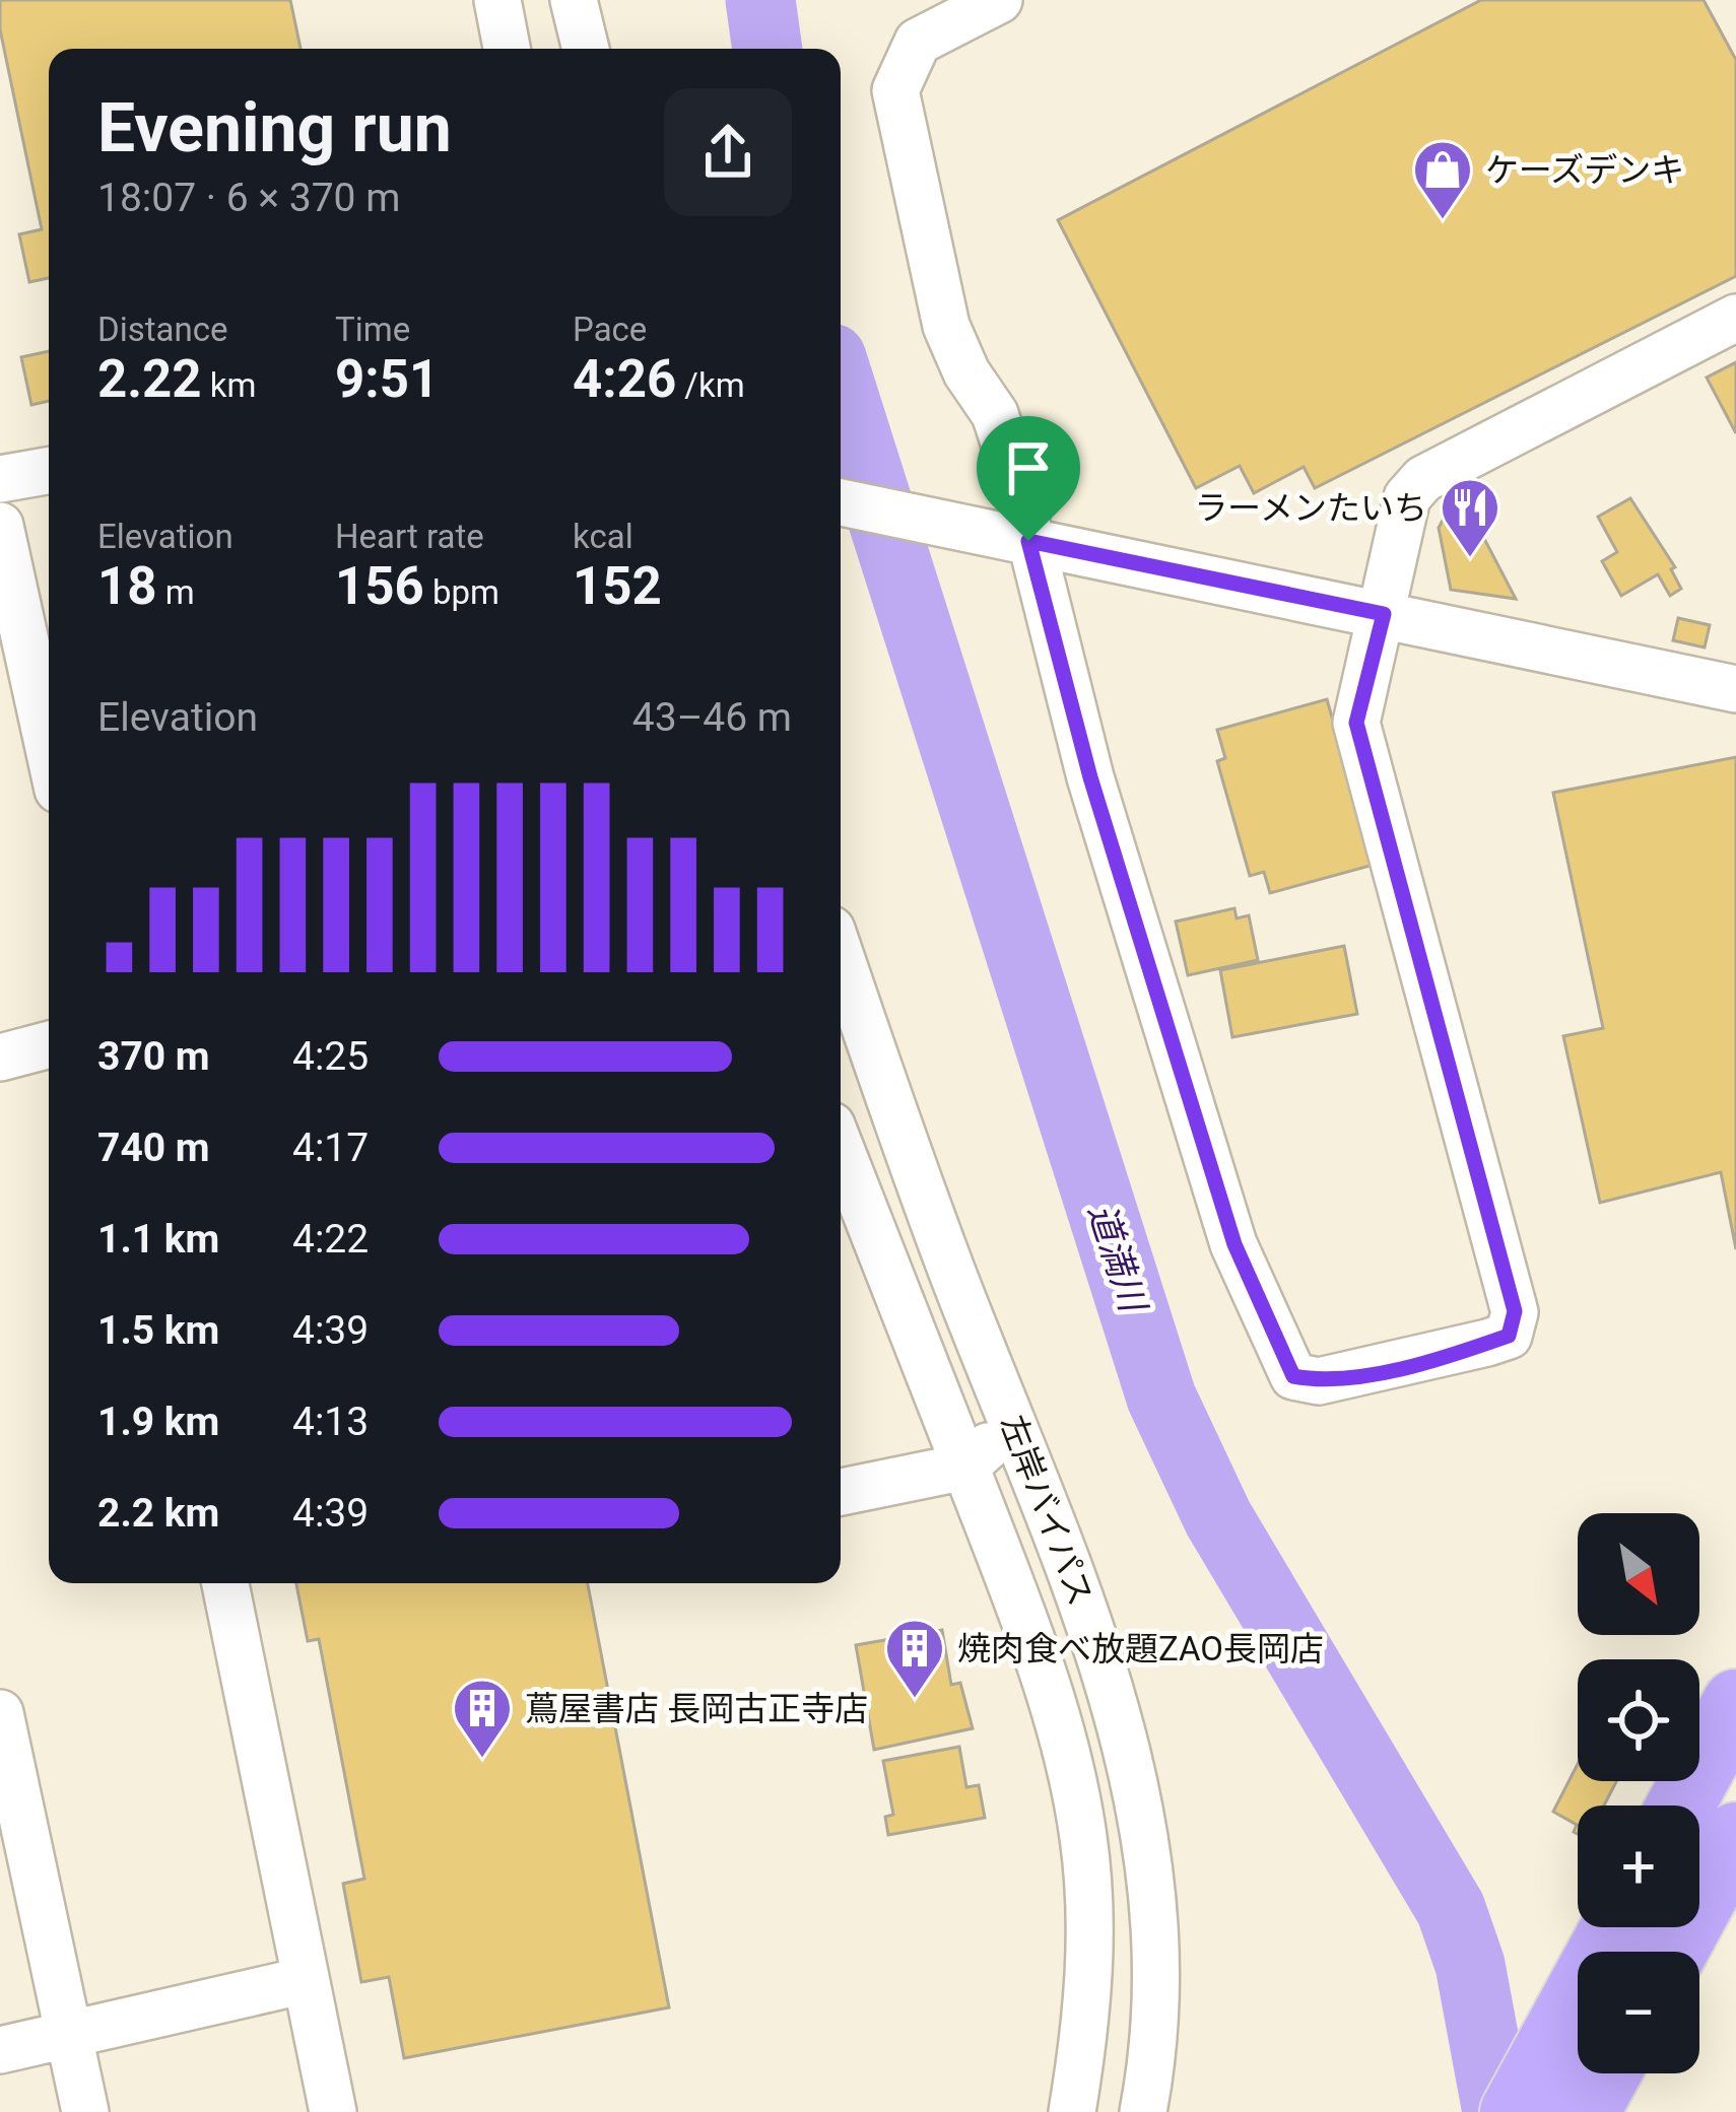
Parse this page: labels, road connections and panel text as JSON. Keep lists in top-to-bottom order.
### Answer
{
  "streets": {
    "street": ["左岸バイパス"]
  },
  "water": ["道満川"],
  "places": {
    "shop": ["ケーズデンキ"],
    "restaurant": ["ラーメンたいち"],
    "building": ["焼肉食べ放題ZAO長岡店", "蔦屋書店 長岡古正寺店"]
  },
  "north": "bottom right",
  "page": {
    "heading": ["Evening run", "18:07 · 6 × 370 m"],
    "stats": [
      ["Distance", "2.22 km"],
      ["Time", "9:51"],
      ["Pace", "4:26 /km"],
      ["Elevation", "18 m"],
      ["Heart rate", "156 bpm"],
      ["kcal", "152"]
    ],
    "chart": ["Elevation", "43–46 m"],
    "list": [
      {
        "name": "370 m",
        "note": "4:25"
      },
      {
        "name": "740 m",
        "note": "4:17"
      },
      {
        "name": "1.1 km",
        "note": "4:22"
      },
      {
        "name": "1.5 km",
        "note": "4:39"
      },
      {
        "name": "1.9 km",
        "note": "4:13"
      },
      {
        "name": "2.2 km",
        "note": "4:39"
      }
    ],
    "map_buttons": ["+", "−"]
  }
}
